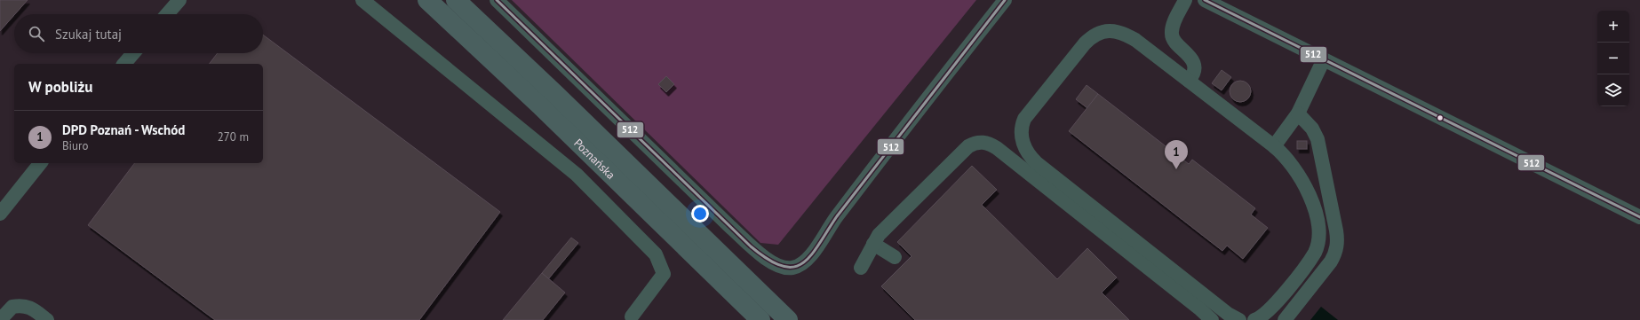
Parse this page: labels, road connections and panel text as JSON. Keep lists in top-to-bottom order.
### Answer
{
  "streets": {
    "highway": ["Poznańska"]
  },
  "lines": ["transit line 512"],
  "page": {
    "map_buttons": ["+", "−"],
    "search": "Szukaj tutaj",
    "heading": "W pobliżu",
    "list": [
      {
        "mark": "1",
        "name": "DPD Poznań - Wschód",
        "note": "Biuro",
        "value": "270 m"
      }
    ],
    "pins": "1"
  }
}
